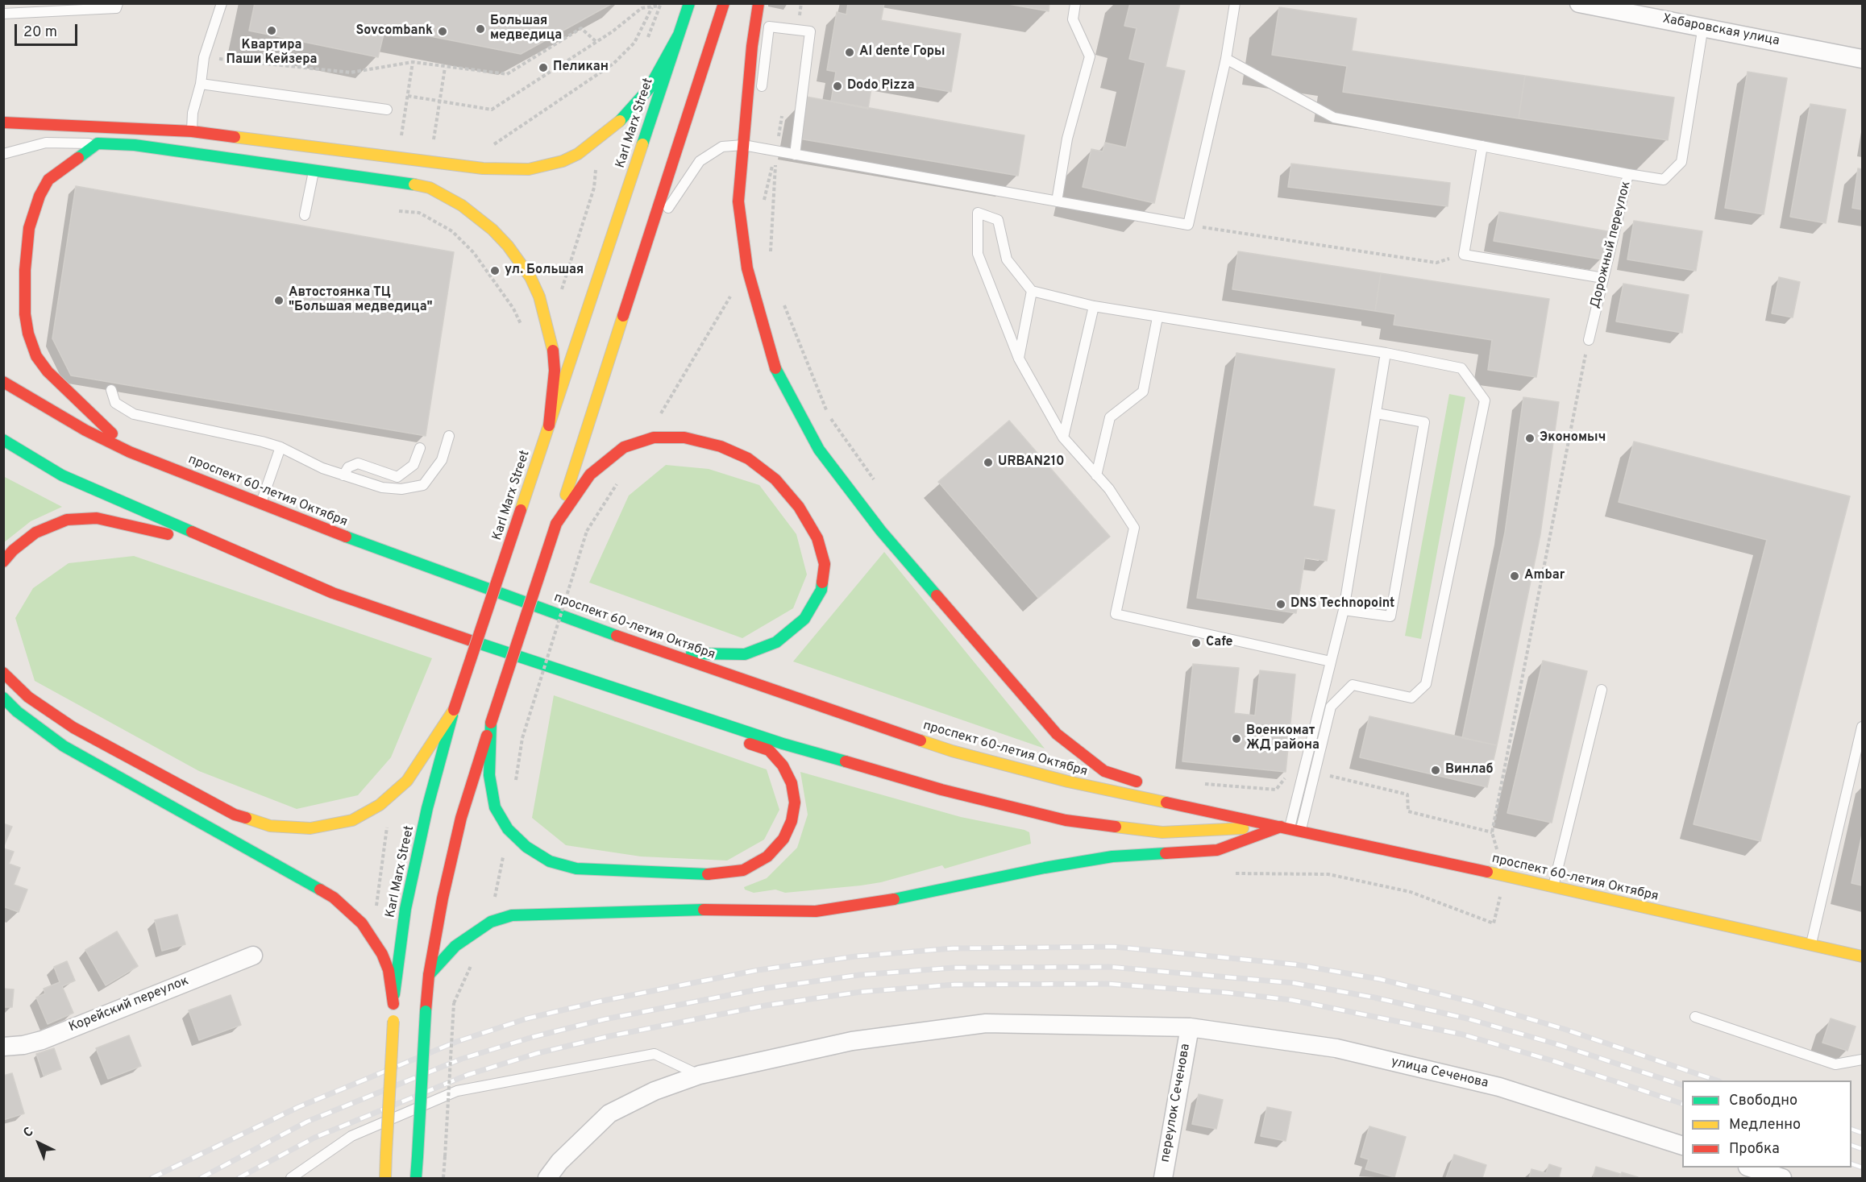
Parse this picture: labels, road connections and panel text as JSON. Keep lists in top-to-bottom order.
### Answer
{
  "streets": {
    "main road": ["Karl Marx Street", "проспект 60-летия Октября"],
    "street": [
      "Хабаровская улица",
      "Корейский переулок",
      "улица Сеченова",
      "переулок Сеченова"
    ],
    "lane": ["Дорожный переулок"]
  },
  "crossings": [
    ["Хабаровская улица", "Дорожный переулок"],
    ["улица Сеченова", "переулок Сеченова"]
  ],
  "places": [
    "Большая медведица",
    "Квартира Паши Кейзера",
    "Sovcombank",
    "Al dente Горы",
    "Пеликан",
    "Dodo Pizza",
    "ул. Большая",
    "Автостоянка ТЦ \"Большая медведица\"",
    "Экономыч",
    "URBAN210",
    "Ambar",
    "DNS Technopoint",
    "Cafe",
    "Военкомат ЖД района",
    "Винлаб"
  ],
  "legend": ["Свободно", "Медленно", "Пробка"],
  "scale_bar": "20 m",
  "north": "top left"
}
